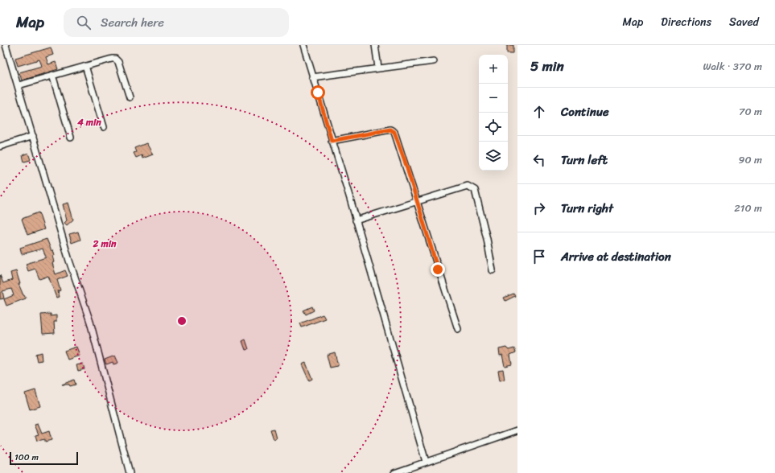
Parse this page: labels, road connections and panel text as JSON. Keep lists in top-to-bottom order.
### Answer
{
  "scale_bar": "100 m",
  "page": {
    "header": "Map",
    "search": "Search here",
    "nav": ["Map", "Directions", "Saved"],
    "heading": ["5 min", "Walk · 370 m"],
    "map_buttons": ["+", "−"],
    "list": [
      ["Continue", "70 m"],
      ["Turn left", "90 m"],
      ["Turn right", "210 m"],
      "Arrive at destination"
    ],
    "scale": "100 m"
  },
  "rings": ["4 min", "2 min"]
}
